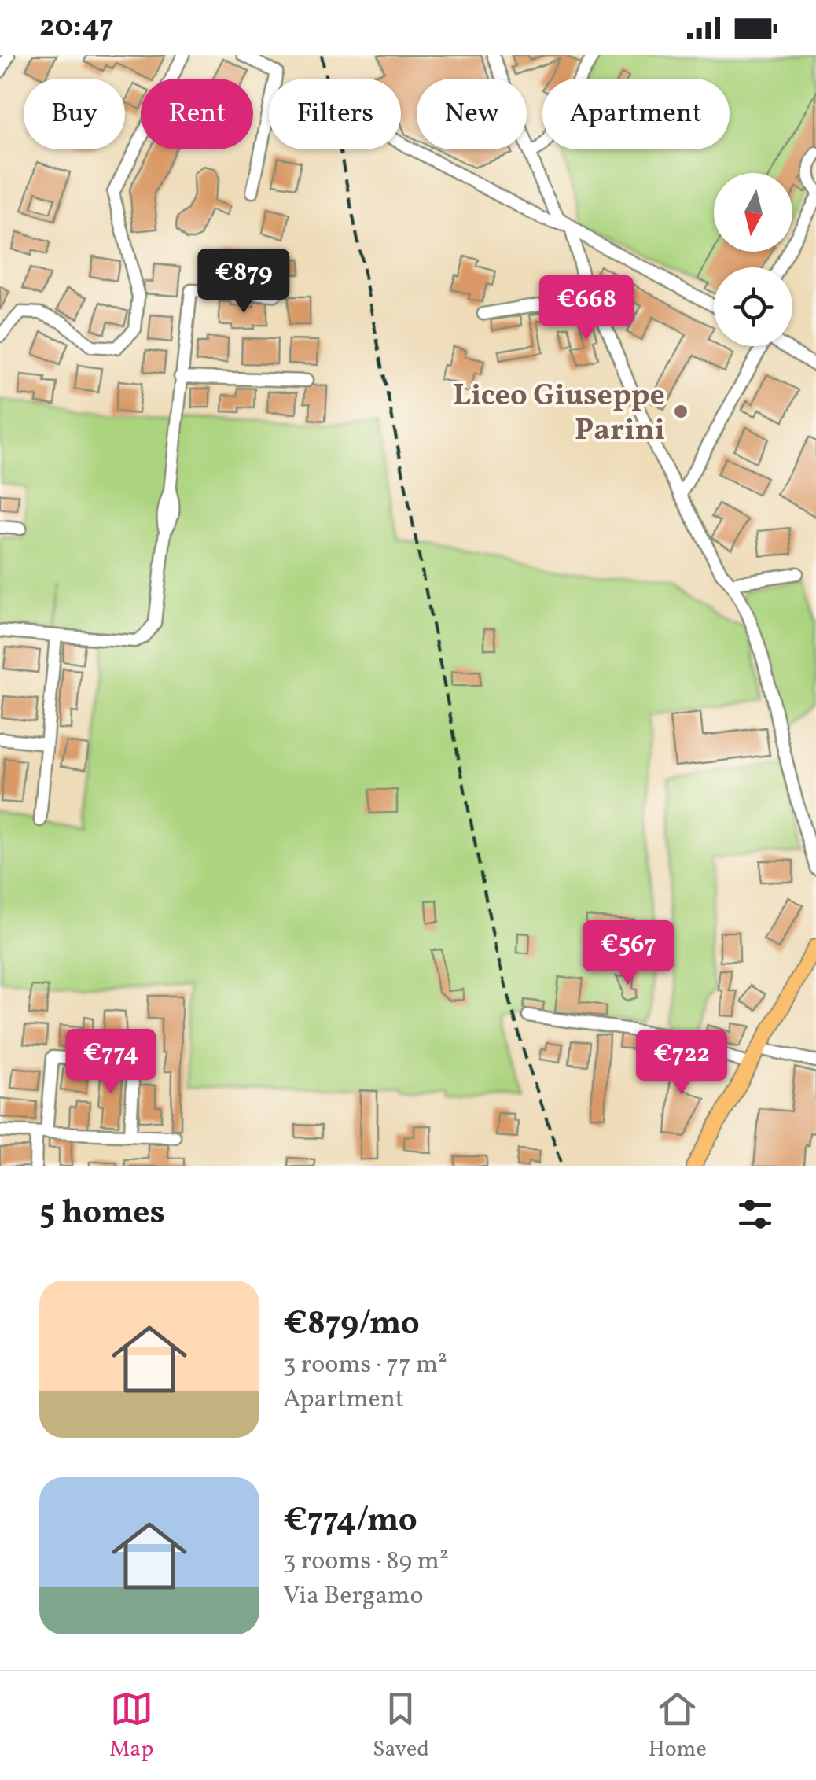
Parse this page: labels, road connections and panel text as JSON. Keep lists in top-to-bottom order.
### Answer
{
  "places": ["Liceo Giuseppe Parini"],
  "north": "bottom",
  "page": {
    "status": "20:47",
    "chip": [
      "Buy",
      "Rent",
      "Filters",
      "New",
      "Apartment"
    ],
    "price": [
      "€879",
      "€668",
      "€567",
      "€774",
      "€722"
    ],
    "heading": "5 homes",
    "list": [
      {
        "name": "€879/mo",
        "note": "3 rooms · 77 m² · Apartment"
      },
      {
        "name": "€774/mo",
        "note": "3 rooms · 89 m² · Via Bergamo"
      }
    ],
    "tabs": ["Map", "Saved", "Home"]
  }
}
